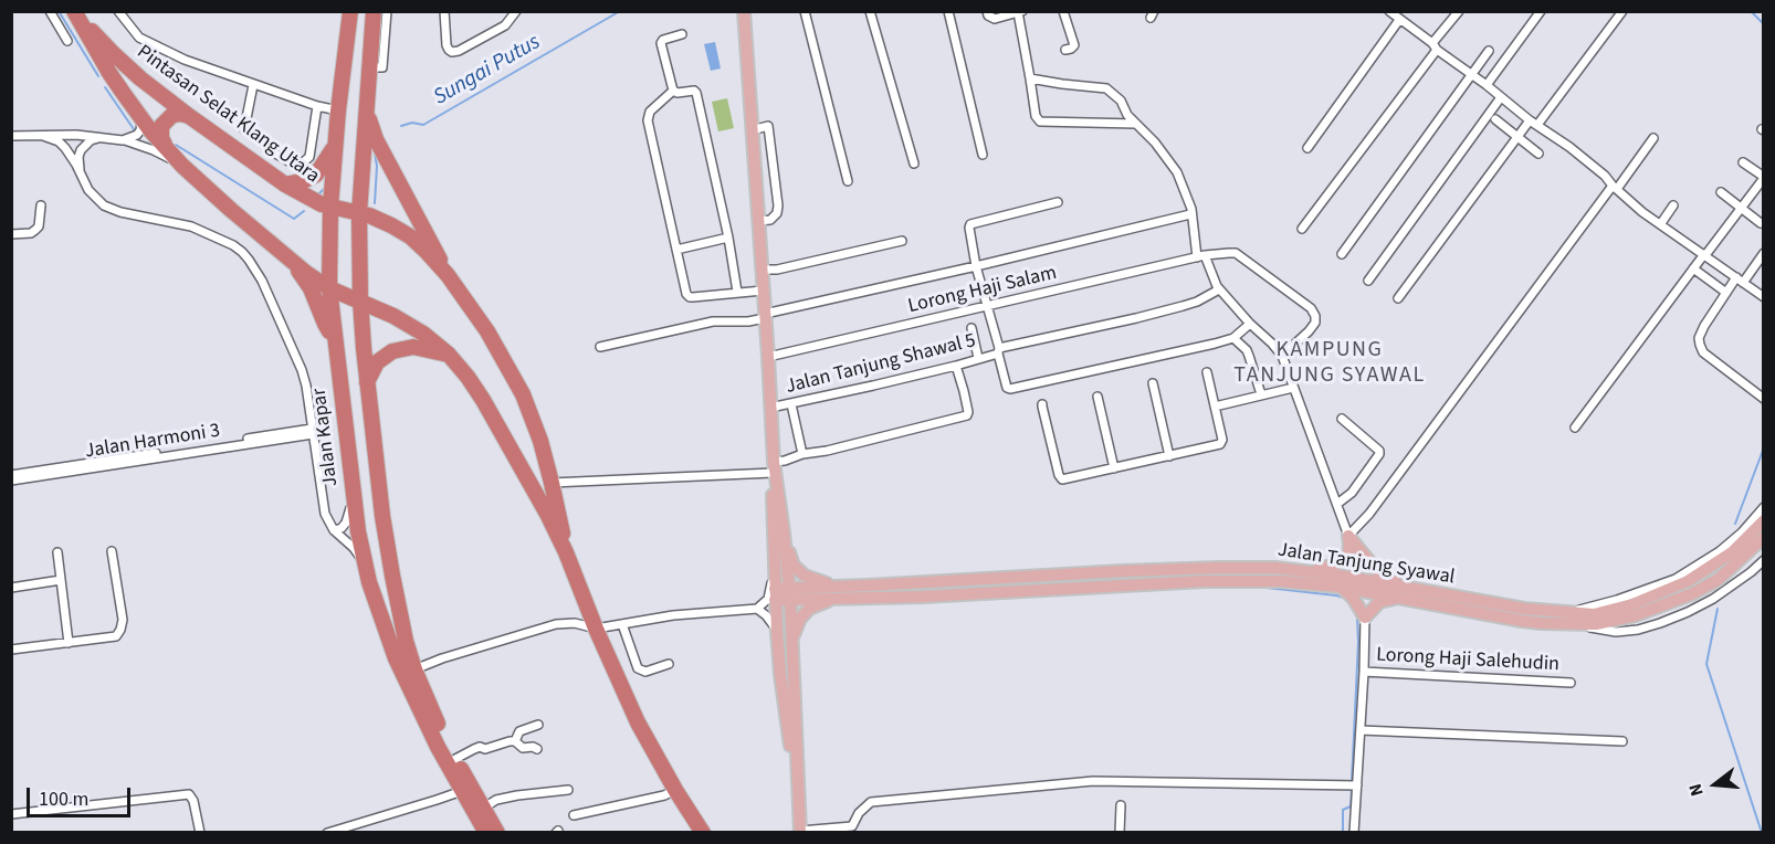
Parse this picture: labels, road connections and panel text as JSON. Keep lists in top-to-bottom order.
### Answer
{
  "streets": {
    "highway": ["Pintasan Selat Klang Utara", "Jalan Kapar"],
    "main road": ["Jalan Tanjung Syawal"],
    "street": [
      "Lorong Haji Salam",
      "Jalan Tanjung Shawal 5",
      "Jalan Harmoni 3",
      "Lorong Haji Salehudin"
    ]
  },
  "crossings": [
    ["Pintasan Selat Klang Utara", "Jalan Kapar"]
  ],
  "districts": ["KAMPUNG TANJUNG SYAWAL"],
  "water": ["Sungai Putus"],
  "scale_bar": "100 m",
  "north": "left"
}
